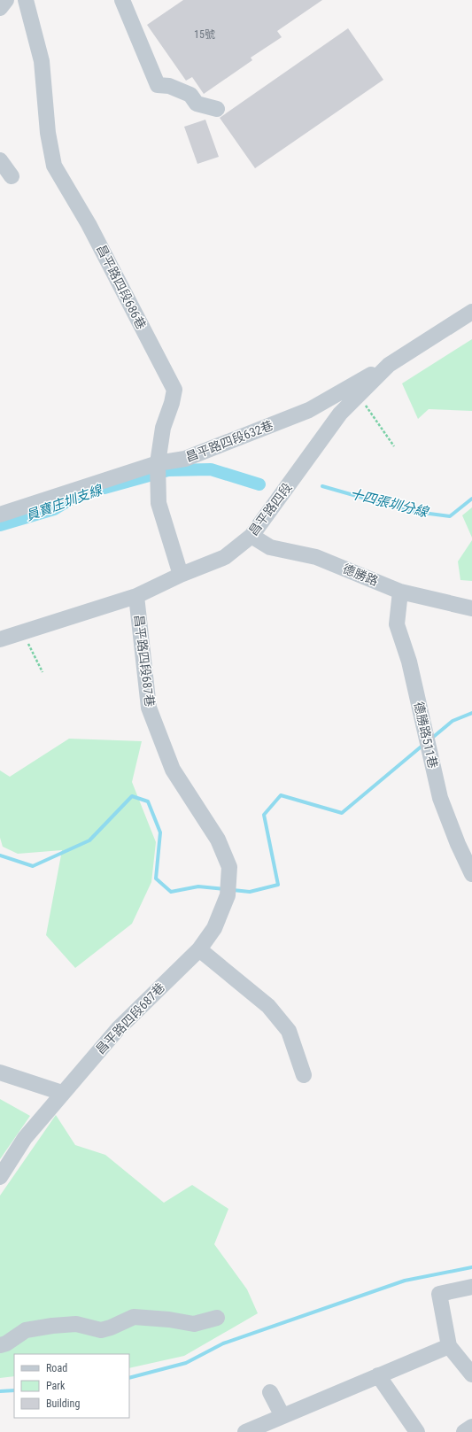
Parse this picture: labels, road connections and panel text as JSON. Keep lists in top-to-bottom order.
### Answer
{
  "streets": {
    "street": [
      "昌平路四段686巷",
      "昌平路四段632巷",
      "昌平路四段",
      "德勝路",
      "昌平路四段687巷",
      "德勝路511巷"
    ]
  },
  "crossings": [
    ["昌平路四段686巷", "昌平路四段632巷"],
    ["昌平路四段686巷", "昌平路四段"],
    ["昌平路四段632巷", "昌平路四段"],
    ["昌平路四段", "德勝路"],
    ["昌平路四段", "昌平路四段687巷"],
    ["德勝路", "德勝路511巷"]
  ],
  "water": ["員寶庄圳支線", "十四張圳分線"],
  "house_numbers": ["15號"],
  "legend": ["Road", "Park", "Building"]
}
